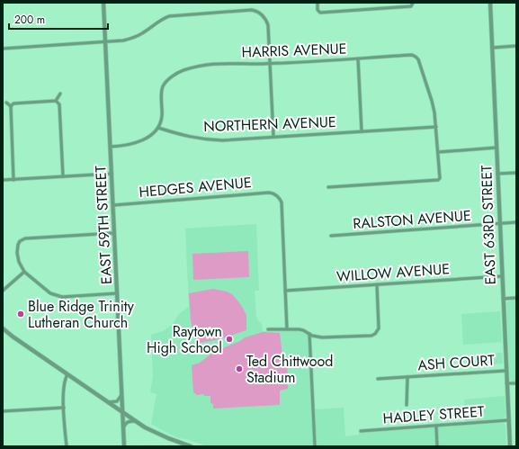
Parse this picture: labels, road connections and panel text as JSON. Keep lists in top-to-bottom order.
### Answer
{
  "streets": {
    "street": [
      "HARRIS AVENUE",
      "NORTHERN AVENUE",
      "HEDGES AVENUE",
      "RALSTON AVENUE",
      "EAST 59TH STREET",
      "EAST 63RD STREET",
      "WILLOW AVENUE",
      "ASH COURT",
      "HADLEY STREET"
    ]
  },
  "crossings": [
    ["HARRIS AVENUE", "NORTHERN AVENUE"],
    ["HEDGES AVENUE", "EAST 59TH STREET"],
    ["HEDGES AVENUE", "WILLOW AVENUE"],
    ["RALSTON AVENUE", "EAST 63RD STREET"],
    ["EAST 63RD STREET", "WILLOW AVENUE"],
    ["EAST 63RD STREET", "ASH COURT"],
    ["EAST 63RD STREET", "HADLEY STREET"]
  ],
  "places": ["Blue Ridge Trinity Lutheran Church", "Raytown High School", "Ted Chittwood Stadium"],
  "scale_bar": "200 m"
}
